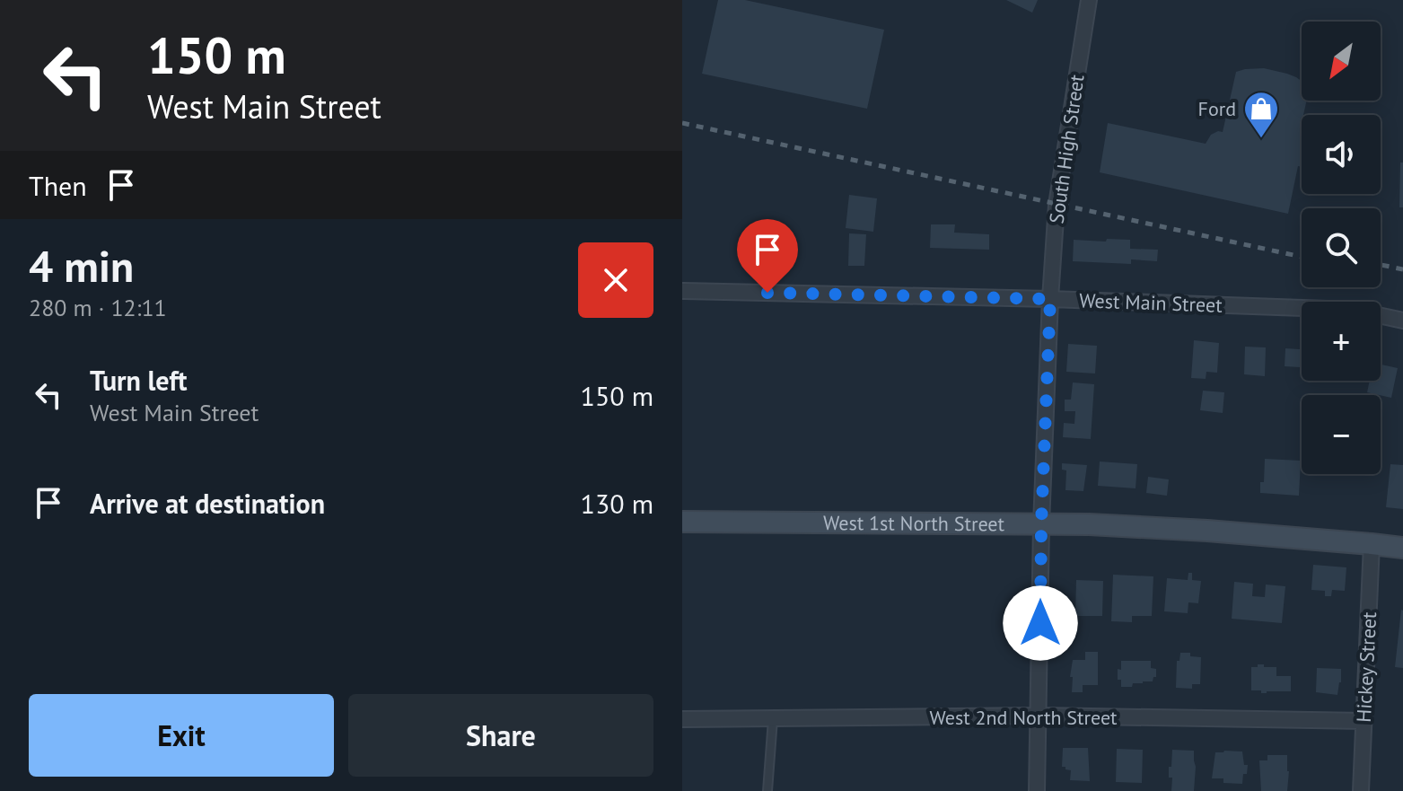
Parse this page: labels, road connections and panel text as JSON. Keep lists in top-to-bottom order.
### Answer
{
  "streets": {
    "main road": ["West 1st North Street"],
    "street": [
      "South High Street",
      "West Main Street",
      "Hickey Street",
      "West 2nd North Street"
    ]
  },
  "crossings": [
    ["South High Street", "West Main Street"],
    ["South High Street", "West 1st North Street"],
    ["South High Street", "West 2nd North Street"],
    ["West 1st North Street", "Hickey Street"],
    ["Hickey Street", "West 2nd North Street"]
  ],
  "places": {
    "shop": ["Ford"]
  },
  "north": "bottom left",
  "page": {
    "turn": ["150 m", "West Main Street"],
    "map_buttons": ["+", "−"],
    "then": "Then",
    "heading": ["4 min", "280 m · 12:11"],
    "list": [
      {
        "name": "Turn left",
        "note": "West Main Street",
        "value": "150 m"
      },
      {
        "name": "Arrive at destination",
        "value": "130 m"
      }
    ],
    "buttons": ["Exit", "Share"]
  }
}
